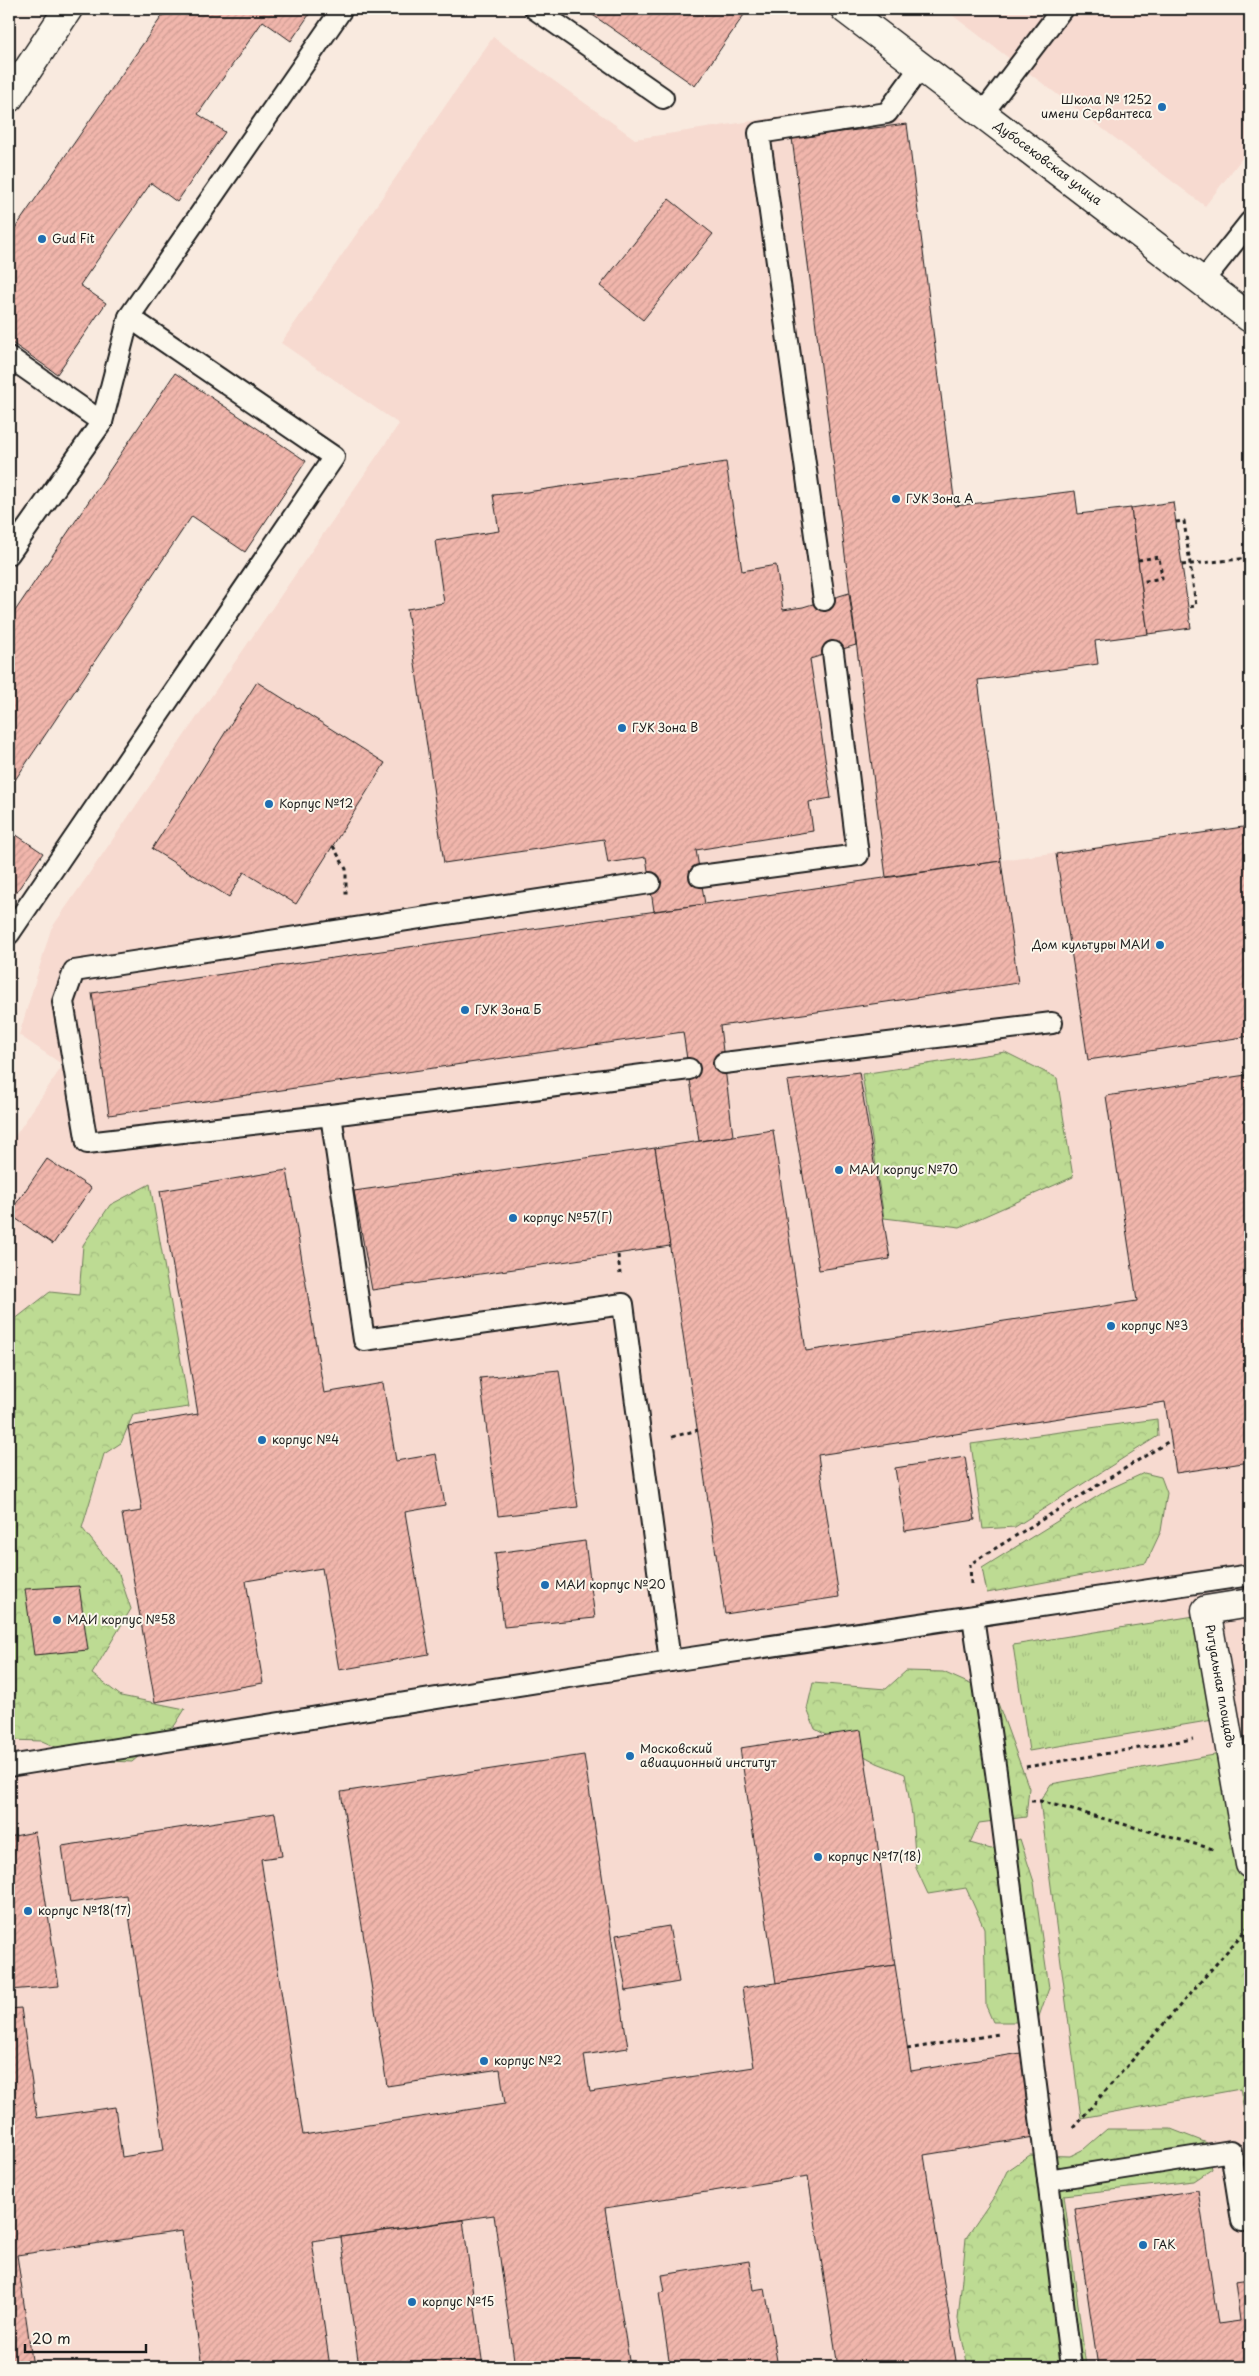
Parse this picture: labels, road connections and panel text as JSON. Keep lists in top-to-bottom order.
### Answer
{
  "streets": {
    "street": ["Дубосековская улица", "Ритуальная площадь"]
  },
  "places": [
    "Школа № 1252 имени Сервантеса",
    "Gud Fit",
    "ГУК Зона А",
    "ГУК Зона В",
    "Корпус №12",
    "Дом культуры МАИ",
    "ГУК Зона Б",
    "МАИ корпус №70",
    "корпус №57(Г)",
    "корпус №3",
    "корпус №4",
    "МАИ корпус №20",
    "МАИ корпус №58",
    "Московский авиационный институт",
    "корпус №17(18)",
    "корпус №18(17)",
    "корпус №2",
    "ГАК",
    "корпус №15"
  ],
  "scale_bar": "20 m"
}
